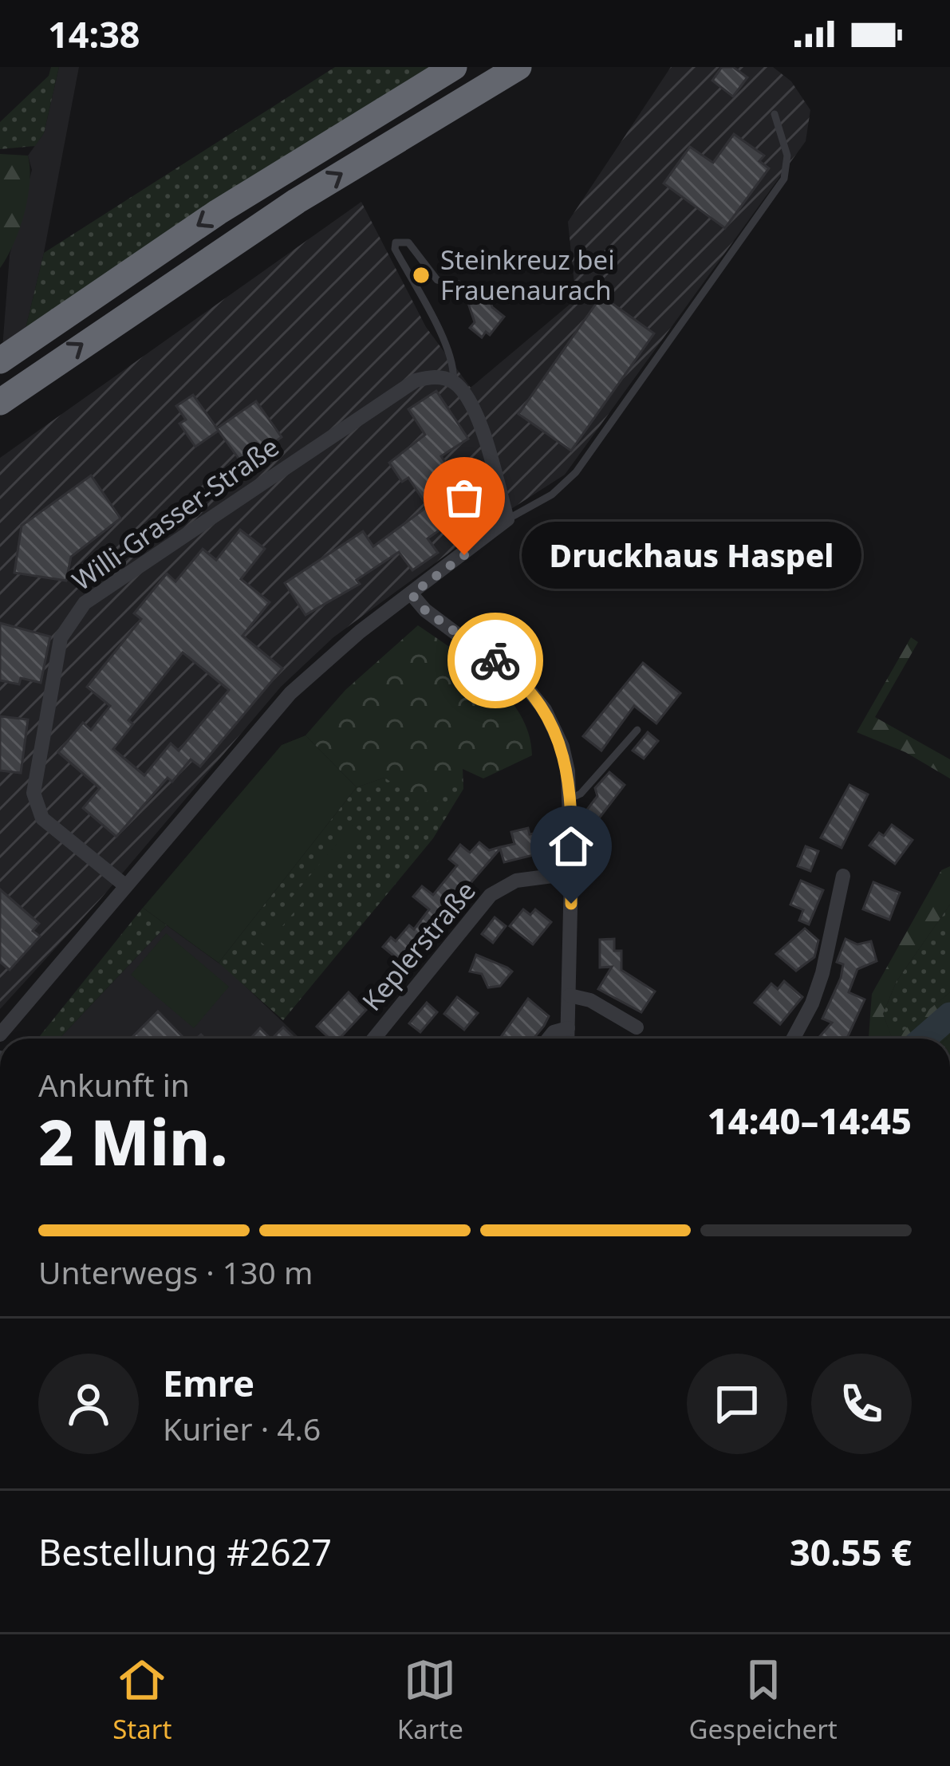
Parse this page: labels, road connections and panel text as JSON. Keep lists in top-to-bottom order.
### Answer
{
  "streets": {
    "street": ["Willi-Grasser-Straße", "Keplerstraße"]
  },
  "places": ["Steinkreuz bei Frauenaurach", "Druckhaus Haspel"],
  "page": {
    "status": "14:38",
    "bubble": "Druckhaus Haspel",
    "heading": ["2 Min.", "Ankunft in", "14:40–14:45"],
    "panel": [
      "Emre",
      "Kurier · 4.6",
      "Bestellung #2627",
      "30.55 €"
    ],
    "bar": "Unterwegs · 130 m",
    "tabs": ["Start", "Karte", "Gespeichert"]
  }
}
